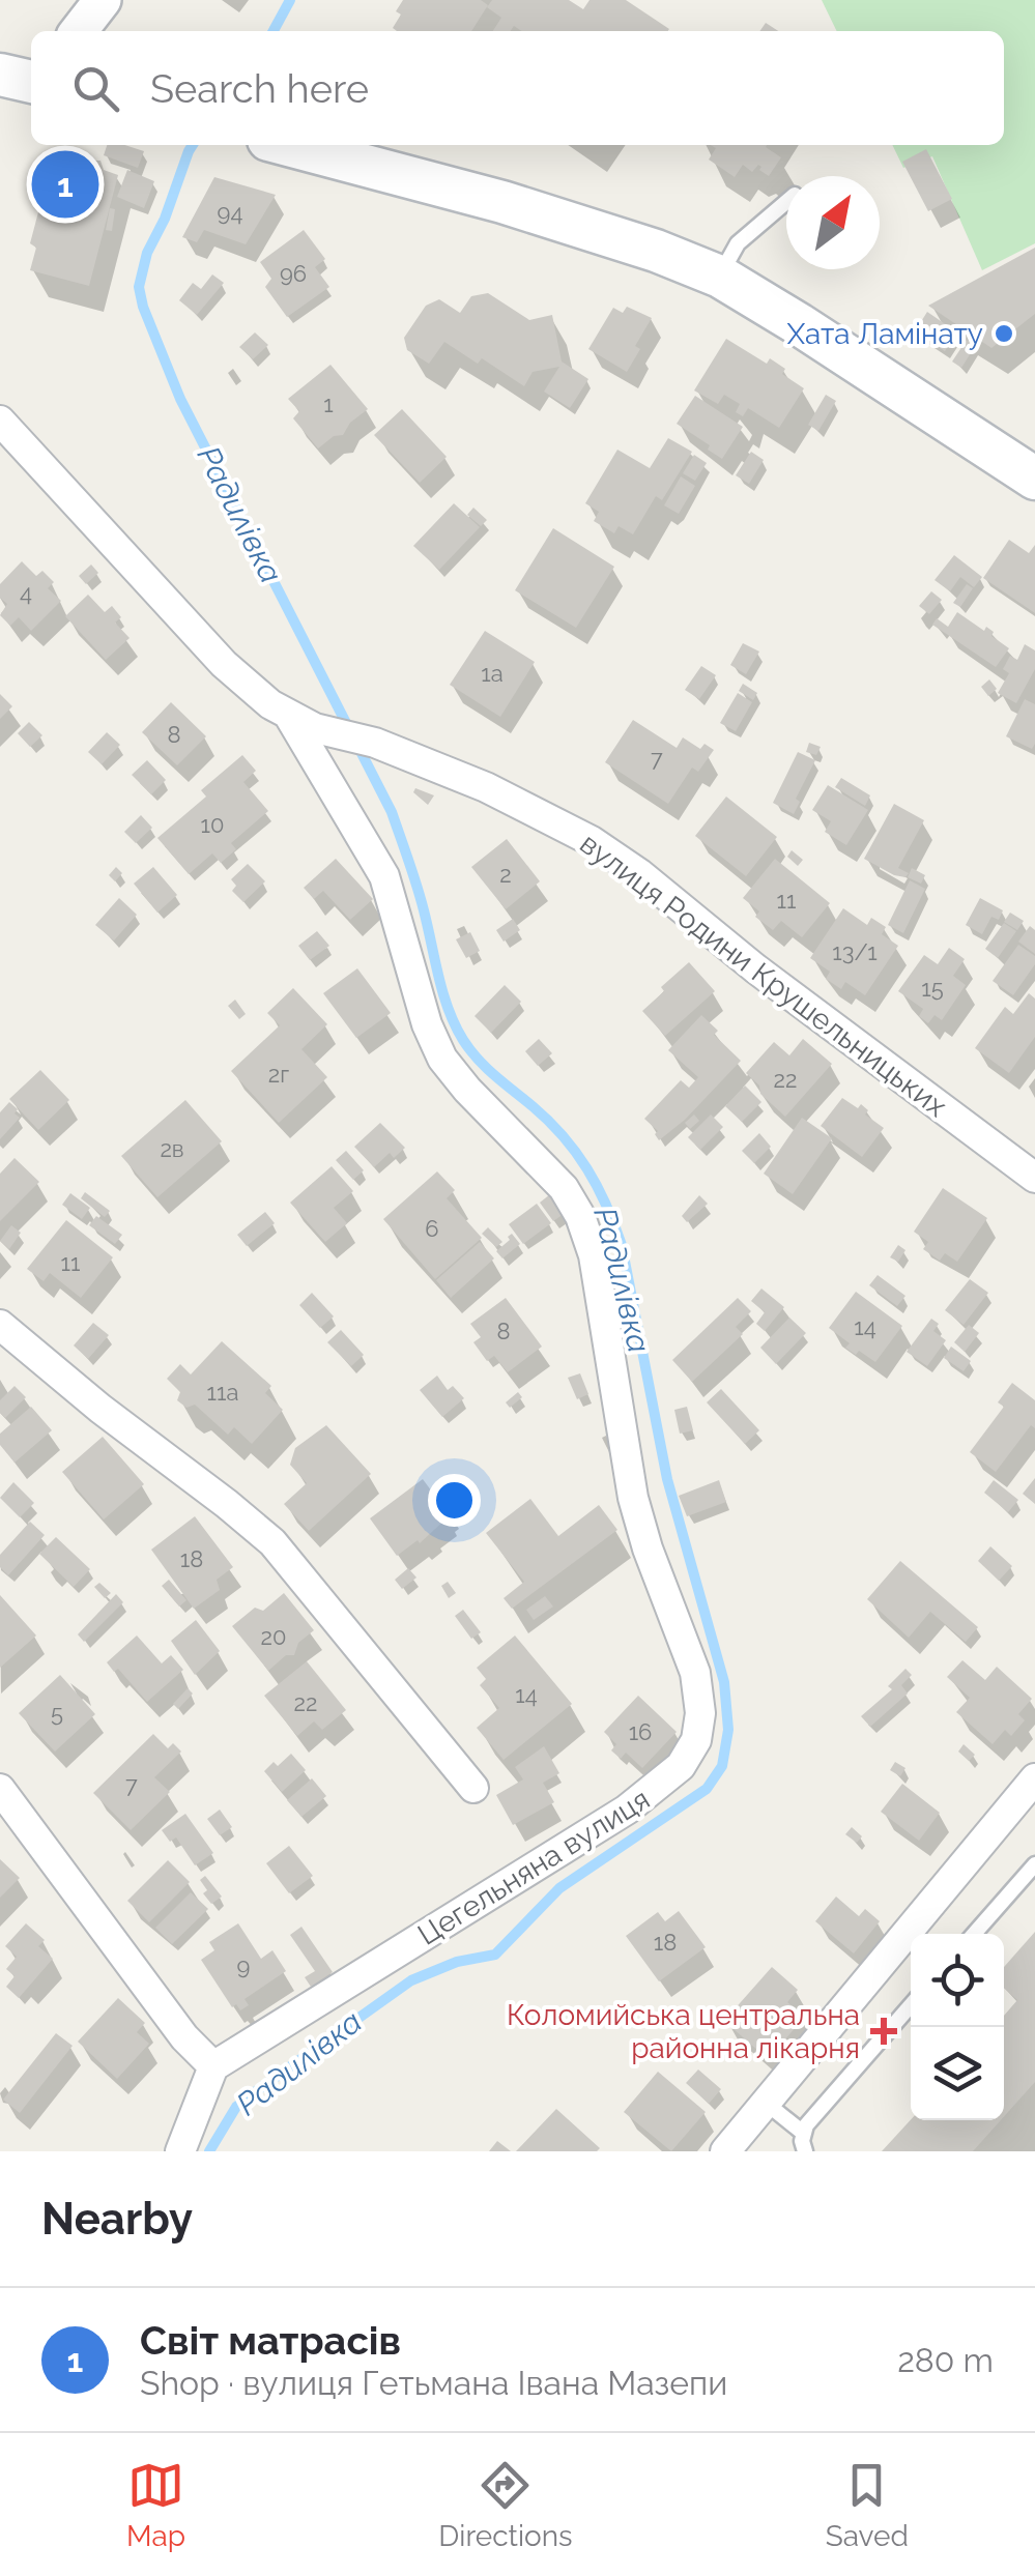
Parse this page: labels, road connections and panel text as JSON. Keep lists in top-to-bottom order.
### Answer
{
  "streets": {
    "street": ["вулиця Родини Крушельницьких", "Цегельняна вулиця"]
  },
  "crossings": [
    ["вулиця Родини Крушельницьких", "Цегельняна вулиця"]
  ],
  "water": ["Радилівка"],
  "places": {
    "other": ["Хата Ламінату"],
    "health": ["Коломийська центральна районна лікарня"]
  },
  "house_numbers": [
    "94",
    "96",
    "1",
    "4",
    "1а",
    "8",
    "7",
    "10",
    "2",
    "11",
    "13/1",
    "15",
    "2г",
    "22",
    "2в",
    "6",
    "11",
    "14",
    "8",
    "11а",
    "18",
    "20",
    "14",
    "22",
    "5",
    "16",
    "7",
    "18",
    "9"
  ],
  "north": "top right",
  "page": {
    "search": "Search here",
    "pins": "1",
    "heading": "Nearby",
    "list": [
      {
        "mark": "1",
        "name": "Світ матрасів",
        "note": "Shop · вулиця Гетьмана Івана Мазепи",
        "value": "280 m"
      }
    ],
    "nav": ["Map", "Directions", "Saved"]
  }
}
